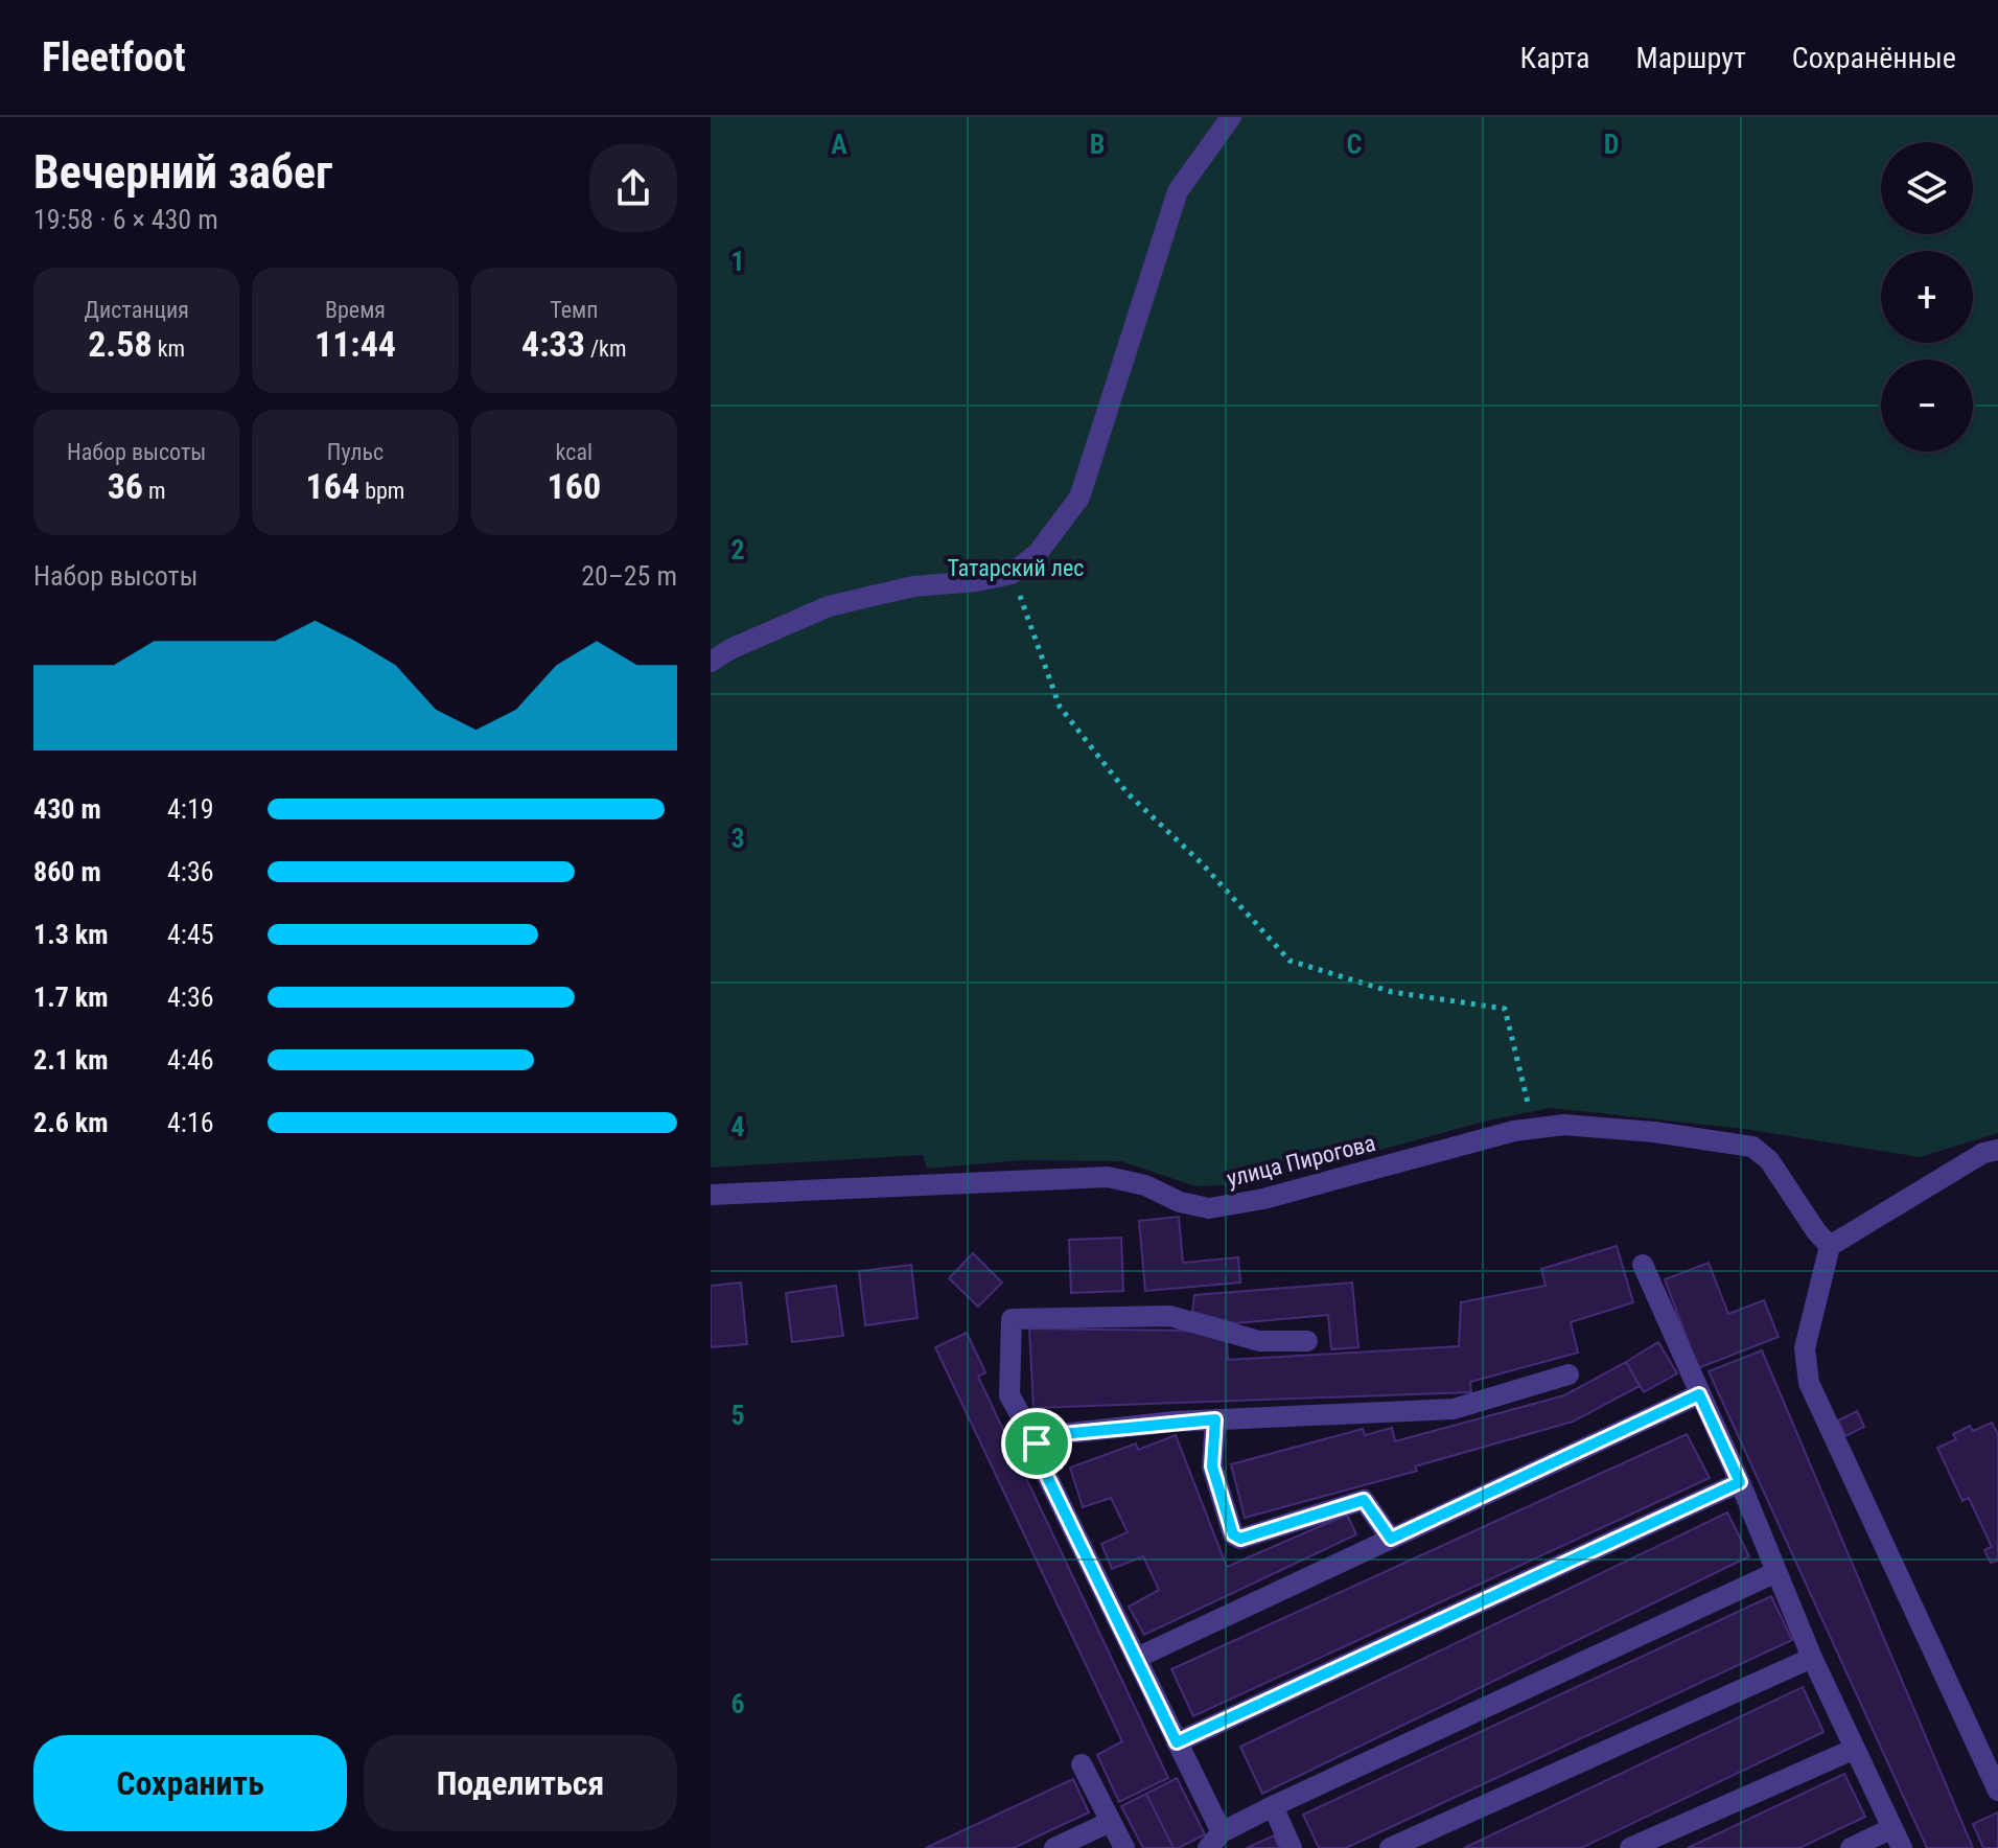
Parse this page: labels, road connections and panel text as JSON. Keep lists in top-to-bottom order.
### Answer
{
  "streets": {
    "street": ["улица Пирогова"]
  },
  "parks": ["Татарский лес"],
  "page": {
    "header": "Fleetfoot",
    "nav": ["Карта", "Маршрут", "Сохранённые"],
    "heading": ["Вечерний забег", "19:58 · 6 × 430 m"],
    "map_buttons": ["+", "−"],
    "stats": [
      ["Дистанция", "2.58 km"],
      ["Время", "11:44"],
      ["Темп", "4:33 /km"],
      ["Набор высоты", "36 m"],
      ["Пульс", "164 bpm"],
      ["kcal", "160"]
    ],
    "chart": ["Набор высоты", "20–25 m"],
    "list": [
      {
        "name": "430 m",
        "note": "4:19"
      },
      {
        "name": "860 m",
        "note": "4:36"
      },
      {
        "name": "1.3 km",
        "note": "4:45"
      },
      {
        "name": "1.7 km",
        "note": "4:36"
      },
      {
        "name": "2.1 km",
        "note": "4:46"
      },
      {
        "name": "2.6 km",
        "note": "4:16"
      }
    ],
    "buttons": ["Сохранить", "Поделиться"]
  },
  "grid": {
    "columns": [
      "A",
      "B",
      "C",
      "D"
    ],
    "rows": [
      "1",
      "2",
      "3",
      "4",
      "5",
      "6"
    ]
  }
}
